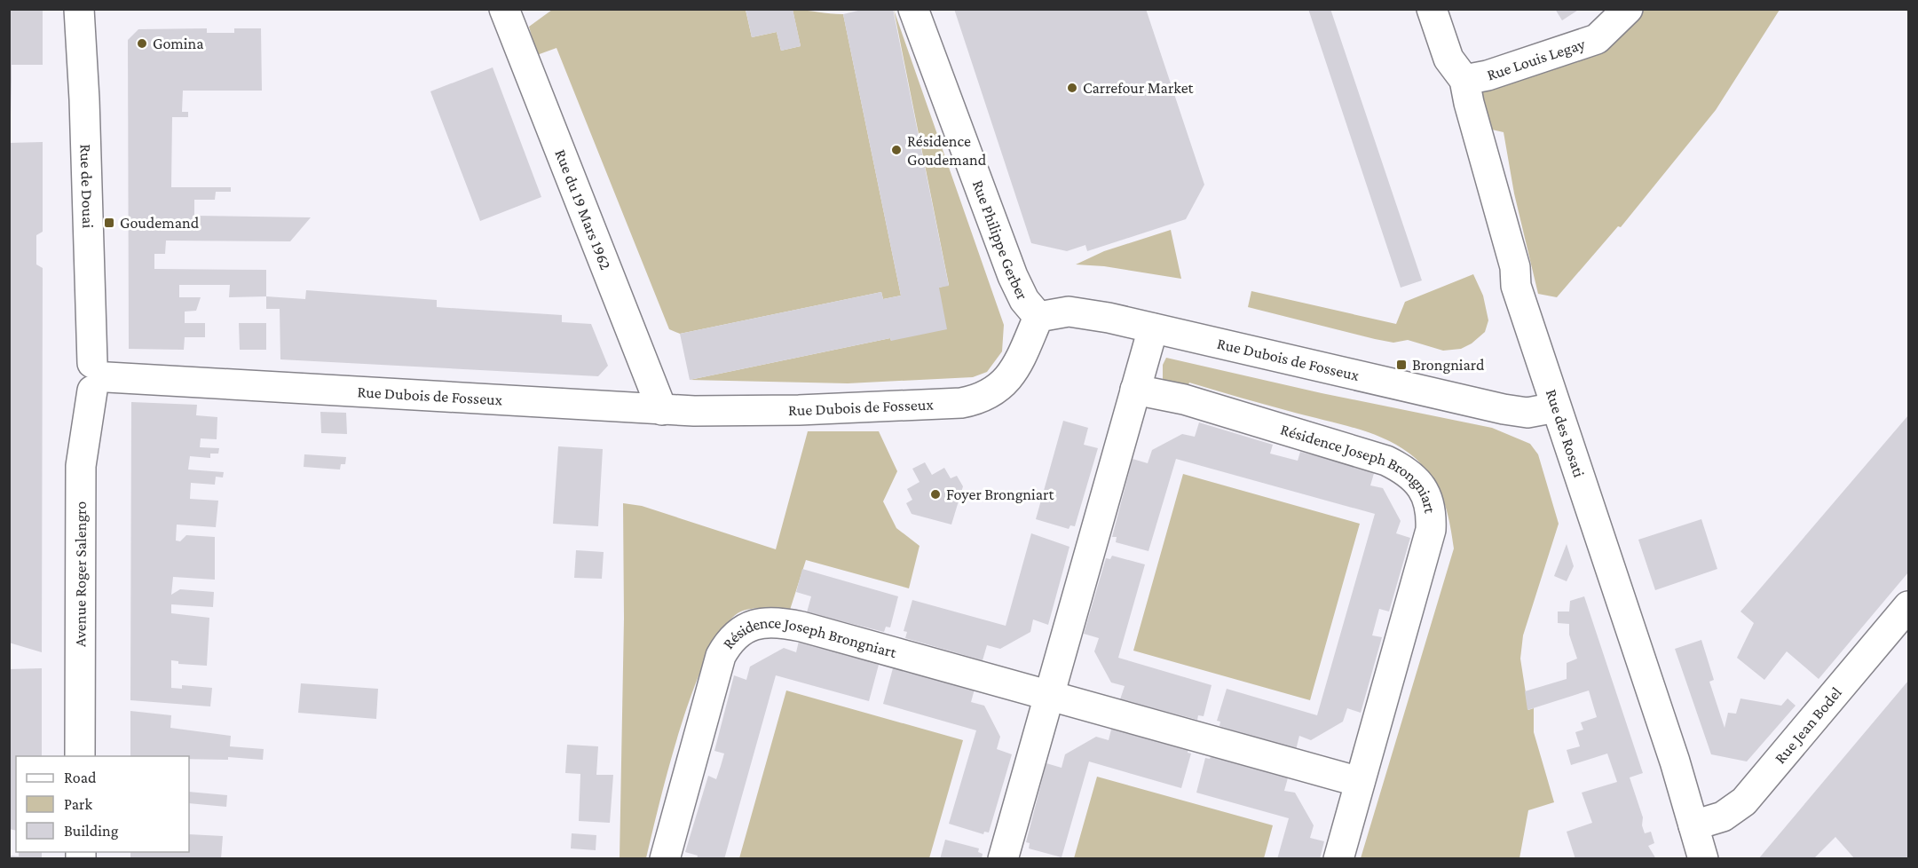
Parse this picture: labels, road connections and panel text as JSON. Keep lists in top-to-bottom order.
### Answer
{
  "streets": {
    "street": [
      "Rue Louis Legay",
      "Rue de Douai",
      "Rue du 19 Mars 1962",
      "Rue Philippe Gerber",
      "Rue Dubois de Fosseux",
      "Rue des Rosati",
      "Résidence Joseph Brongniart",
      "Avenue Roger Salengro",
      "Rue Jean Bodel"
    ]
  },
  "crossings": [
    ["Rue Louis Legay", "Rue des Rosati"],
    ["Rue de Douai", "Rue Dubois de Fosseux"],
    ["Rue de Douai", "Avenue Roger Salengro"],
    ["Rue du 19 Mars 1962", "Rue Dubois de Fosseux"],
    ["Rue Philippe Gerber", "Rue Dubois de Fosseux"],
    ["Rue Dubois de Fosseux", "Rue des Rosati"],
    ["Rue Dubois de Fosseux", "Avenue Roger Salengro"],
    ["Rue des Rosati", "Rue Jean Bodel"]
  ],
  "places": {
    "other": [
      "Gomina",
      "Carrefour Market",
      "Résidence Goudemand",
      "Foyer Brongniart"
    ],
    "transit": ["Goudemand", "Brongniard"]
  },
  "legend": ["Road", "Park", "Building"]
}
